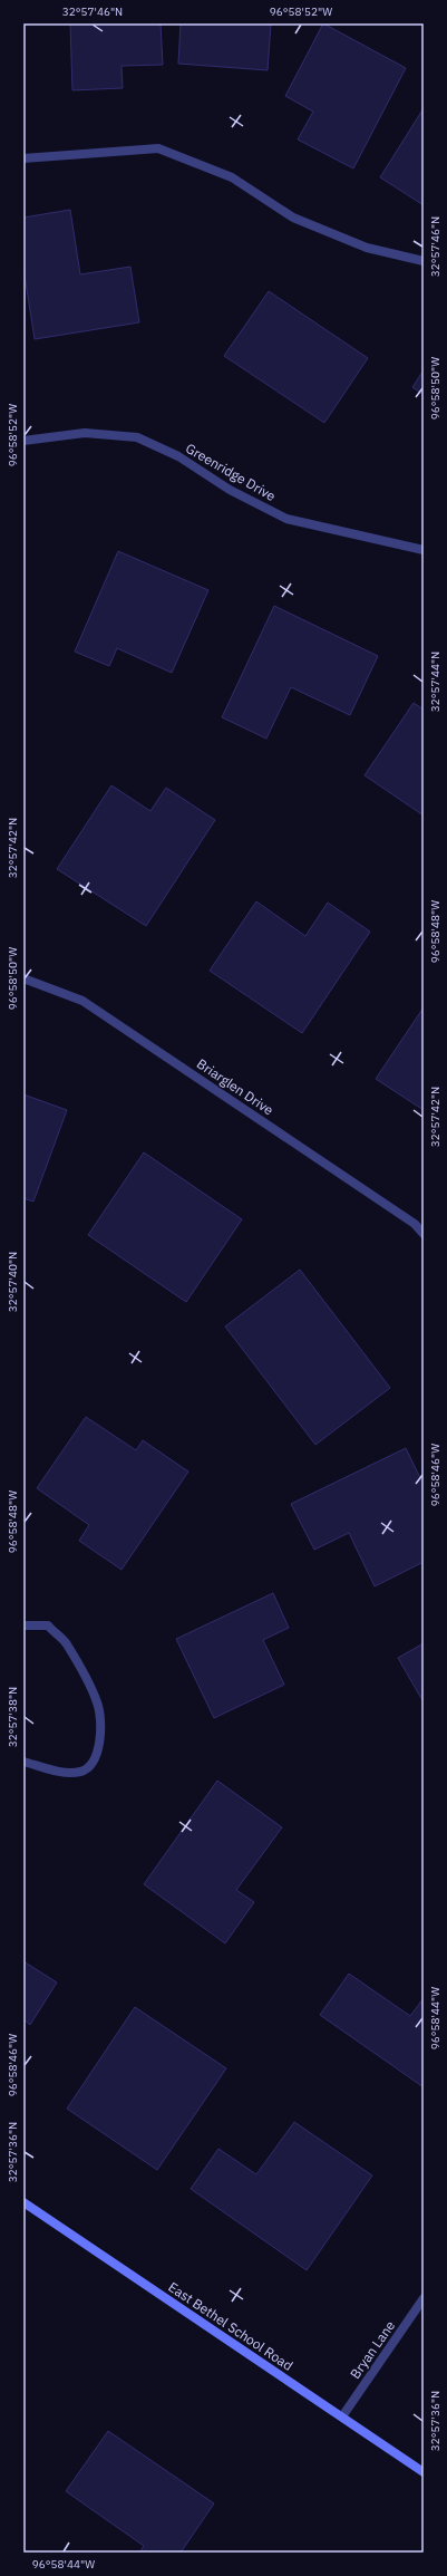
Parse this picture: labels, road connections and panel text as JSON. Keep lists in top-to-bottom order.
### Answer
{
  "streets": {
    "street": [
      "Greenridge Drive",
      "Briarglen Drive",
      "East Bethel School Road",
      "Bryan Lane"
    ]
  },
  "crossings": [
    ["East Bethel School Road", "Bryan Lane"]
  ],
  "coordinates": [
    "32°57'46\"N",
    "96°58'52\"W",
    "96°58'50\"W",
    "32°57'44\"N",
    "32°57'42\"N",
    "96°58'48\"W",
    "32°57'40\"N",
    "96°58'46\"W",
    "32°57'38\"N",
    "96°58'44\"W",
    "32°57'36\"N"
  ]
}
